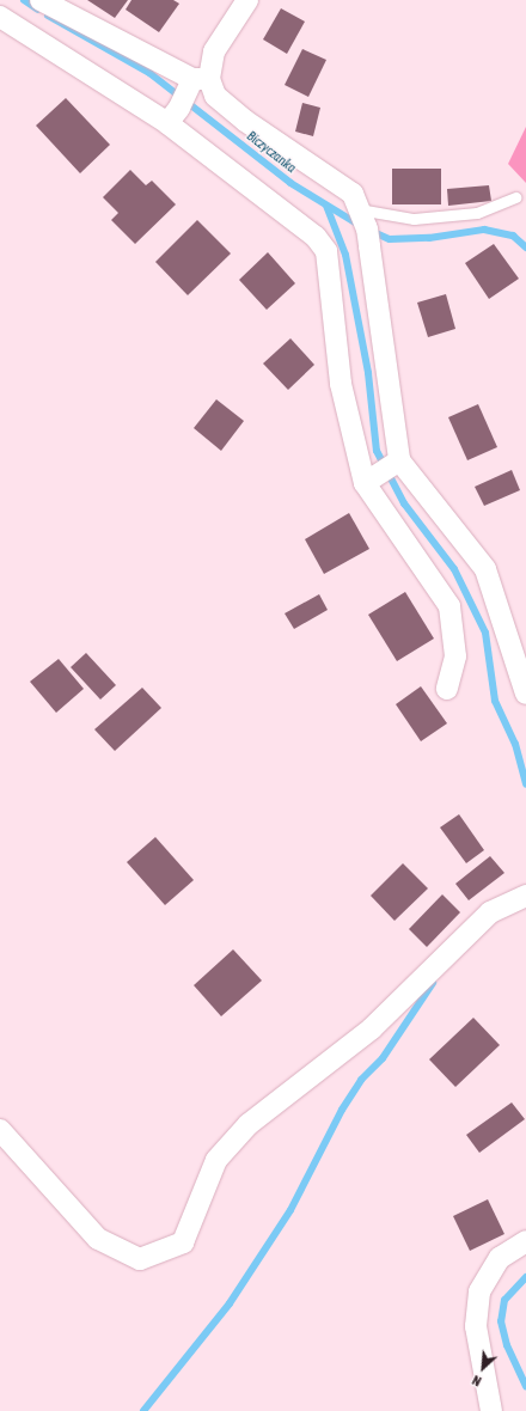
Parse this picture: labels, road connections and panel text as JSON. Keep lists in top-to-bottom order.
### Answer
{
  "water": ["Biczyczanka"],
  "north": "bottom left"
}
